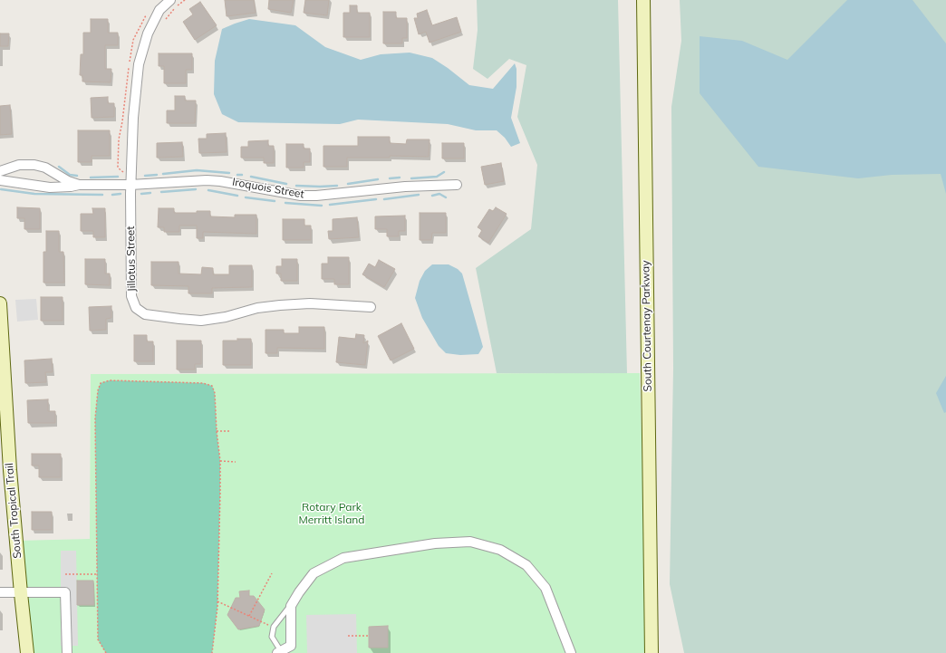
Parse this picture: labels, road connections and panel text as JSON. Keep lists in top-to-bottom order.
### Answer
{
  "streets": {
    "main road": ["South Courtenay Parkway", "South Tropical Trail"],
    "street": ["Iroquois Street", "Jillotus Street"]
  },
  "crossings": [
    ["Iroquois Street", "Jillotus Street"]
  ],
  "parks": ["Rotary Park Merritt Island"]
}
